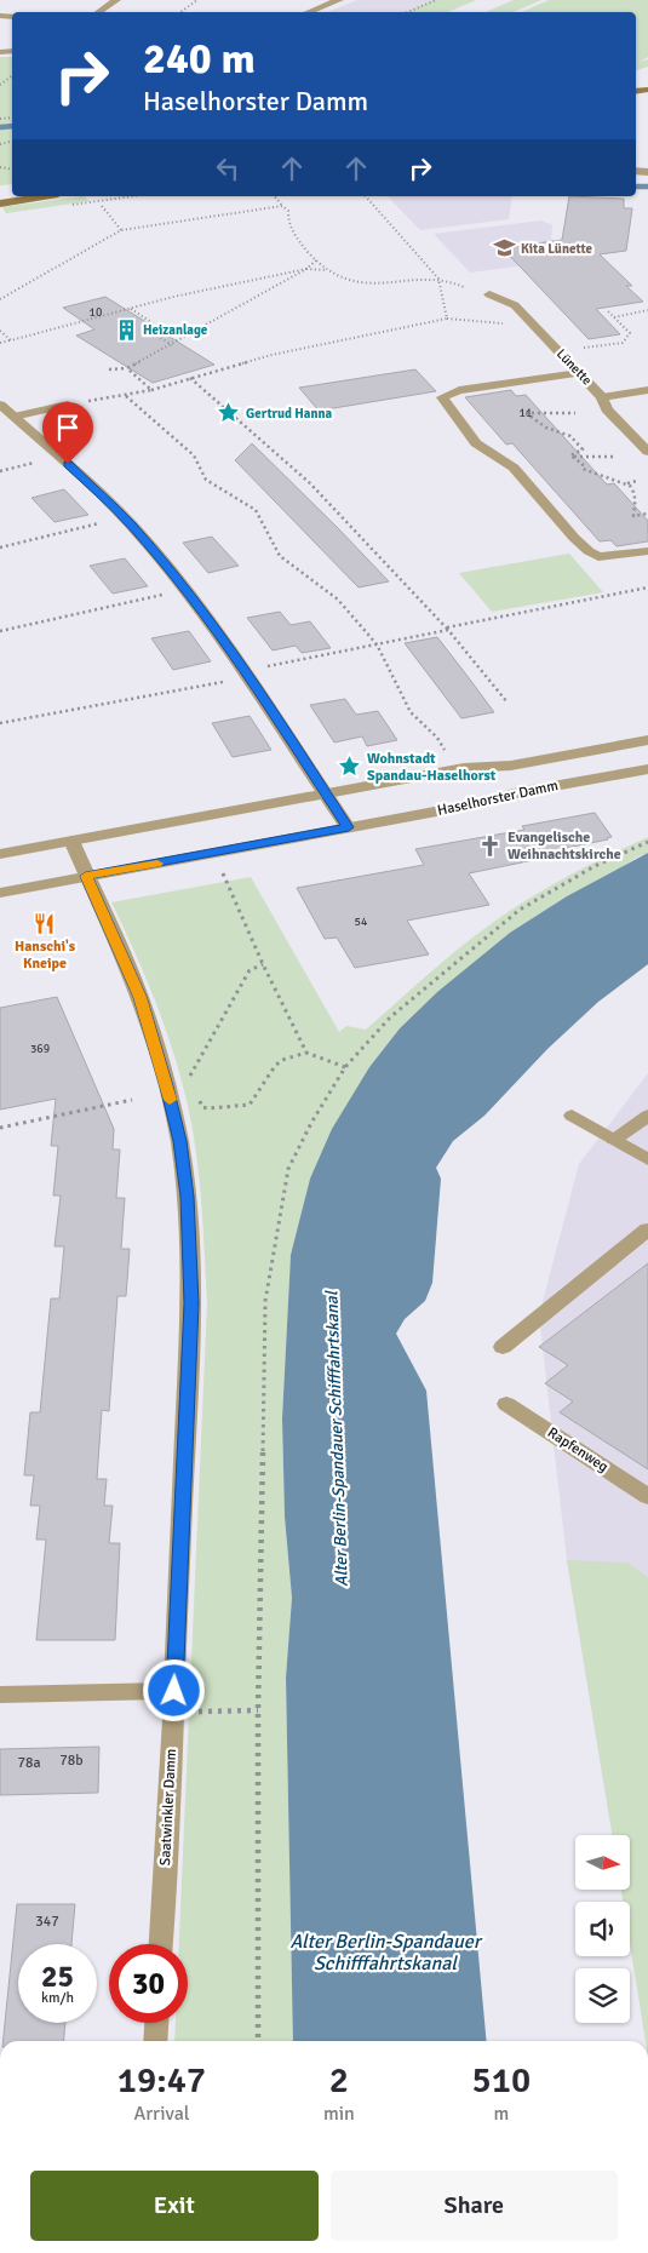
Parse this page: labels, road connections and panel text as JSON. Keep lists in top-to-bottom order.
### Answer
{
  "streets": {
    "street": [
      "Lünette",
      "Haselhorster Damm",
      "Rapfenweg",
      "Saatwinkler Damm"
    ]
  },
  "crossings": [
    ["Haselhorster Damm", "Saatwinkler Damm"]
  ],
  "water": ["Alter Berlin-Spandauer Schifffahrtskanal"],
  "places": {
    "school or university": ["Kita Lünette"],
    "building": ["Heizanlage"],
    "place": ["Gertrud Hanna", "Wohnstadt Spandau-Haselhorst"],
    "church": ["Evangelische Weihnachtskirche"],
    "restaurant": ["Hanschi's Kneipe"]
  },
  "house_numbers": [
    "10",
    "11",
    "54",
    "369",
    "78b",
    "78a",
    "347"
  ],
  "north": "right",
  "page": {
    "turn": ["240 m", "Haselhorster Damm"],
    "speed": "25 km/h",
    "limit": "30",
    "eta": [
      "19:47",
      "Arrival",
      "2",
      "min",
      "510",
      "m"
    ],
    "buttons": ["Exit", "Share"]
  }
}
